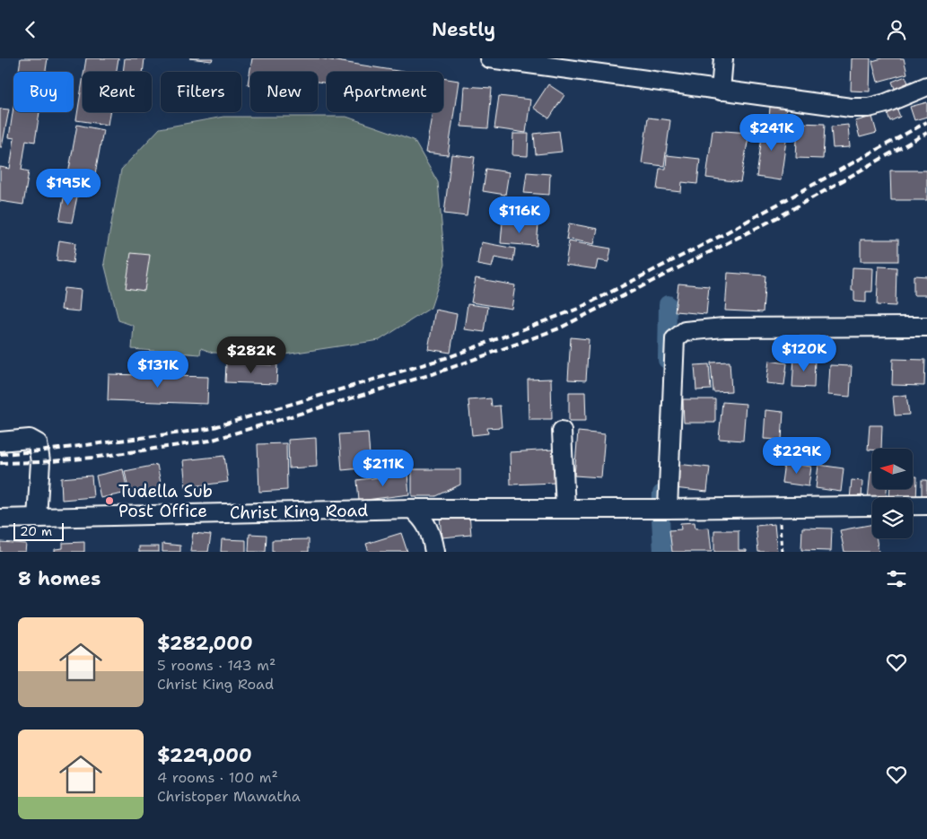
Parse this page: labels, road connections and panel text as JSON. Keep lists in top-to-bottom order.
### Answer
{
  "streets": {
    "street": ["Christ King Road"]
  },
  "places": ["Tudella Sub Post Office"],
  "scale_bar": "20 m",
  "north": "left",
  "page": {
    "header": "Nestly",
    "chip": [
      "Buy",
      "Rent",
      "Filters",
      "New",
      "Apartment"
    ],
    "price": [
      "$241K",
      "$195K",
      "$116K",
      "$120K",
      "$282K",
      "$131K",
      "$229K",
      "$211K"
    ],
    "scale": "20 m",
    "heading": "8 homes",
    "list": [
      {
        "name": "$282,000",
        "note": "5 rooms · 143 m² · Christ King Road"
      },
      {
        "name": "$229,000",
        "note": "4 rooms · 100 m² · Christoper Mawatha"
      }
    ]
  }
}
